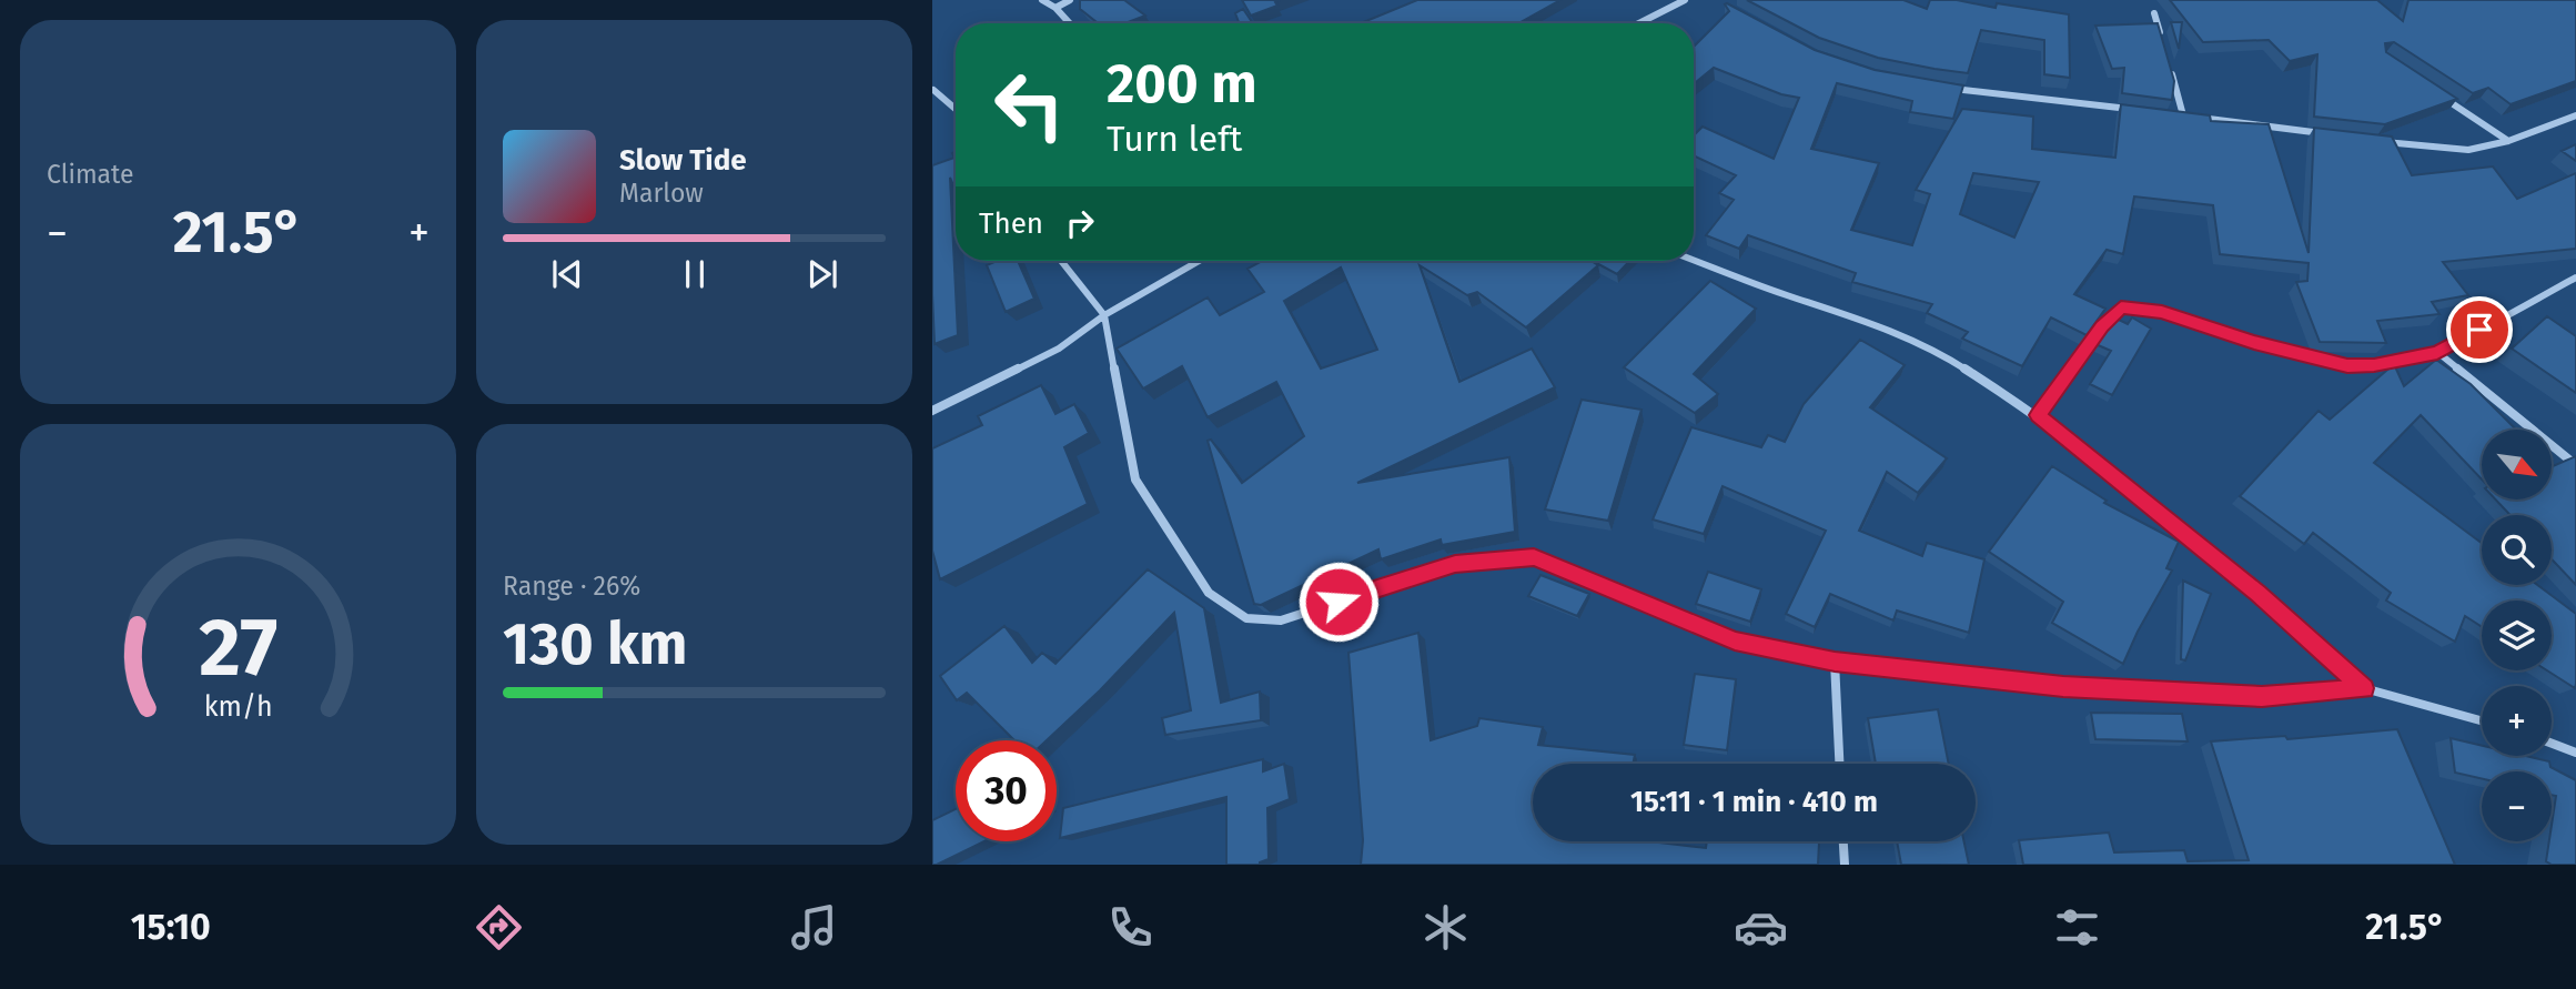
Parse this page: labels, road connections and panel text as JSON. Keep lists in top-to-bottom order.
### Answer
{
  "north": "bottom right",
  "page": {
    "tile": [
      "Climate",
      ["Range · 26%", "130 km"]
    ],
    "turn": ["200 m", "Turn left"],
    "song": ["Slow Tide", "Marlow"],
    "then": "Then",
    "heat": ["−", "21.5°", "+"],
    "map_buttons": ["+", "−"],
    "limit": "30",
    "trip": "15:11 · 1 min · 410 m",
    "tabs": ["15:10", "21.5°"],
    "gauge": ["27", "km/h"]
  }
}
